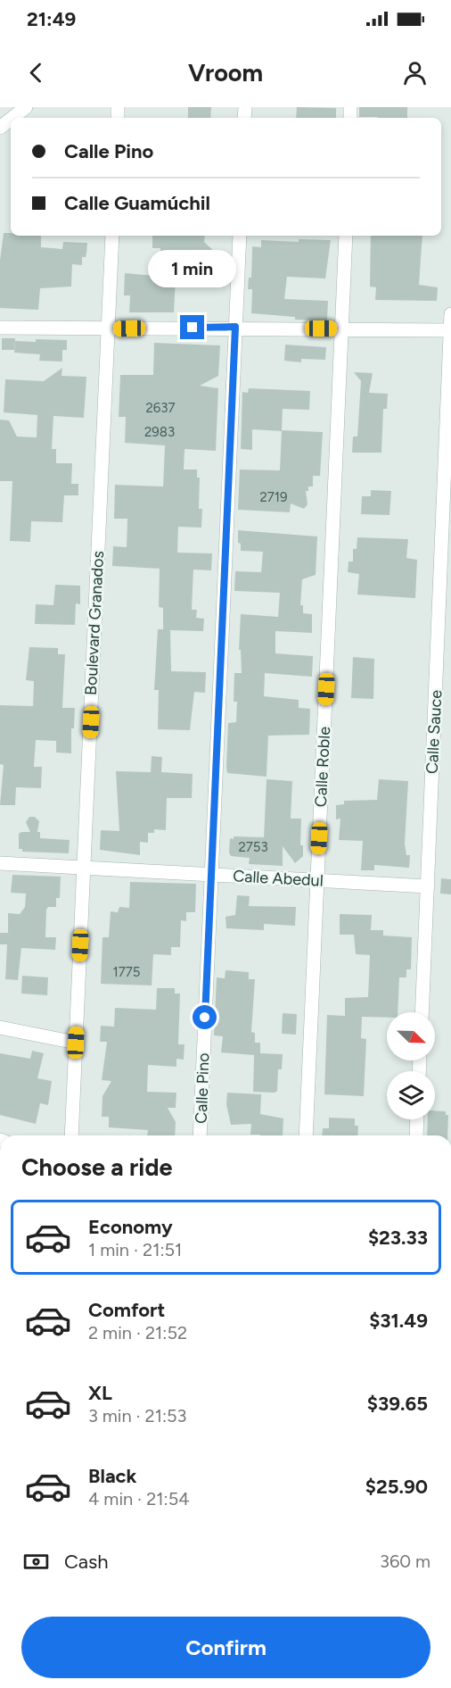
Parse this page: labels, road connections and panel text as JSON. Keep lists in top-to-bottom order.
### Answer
{
  "streets": {
    "street": [
      "Boulevard Granados",
      "Calle Sauce",
      "Calle Roble",
      "Calle Abedul",
      "Calle Pino"
    ]
  },
  "crossings": [
    ["Boulevard Granados", "Calle Abedul"],
    ["Calle Sauce", "Calle Abedul"],
    ["Calle Roble", "Calle Abedul"],
    ["Calle Abedul", "Calle Pino"]
  ],
  "house_numbers": [
    "2637",
    "2983",
    "2719",
    "2753",
    "1775"
  ],
  "north": "bottom right",
  "page": {
    "status": "21:49",
    "header": "Vroom",
    "banner": ["Calle Pino", "Calle Guamúchil"],
    "bubble": "1 min",
    "heading": "Choose a ride",
    "list": [
      {
        "name": "Economy",
        "note": "1 min · 21:51",
        "value": "$23.33"
      },
      {
        "name": "Comfort",
        "note": "2 min · 21:52",
        "value": "$31.49"
      },
      {
        "name": "XL",
        "note": "3 min · 21:53",
        "value": "$39.65"
      },
      {
        "name": "Black",
        "note": "4 min · 21:54",
        "value": "$25.90"
      }
    ],
    "pay": ["Cash", "360 m"],
    "buttons": "Confirm"
  }
}
